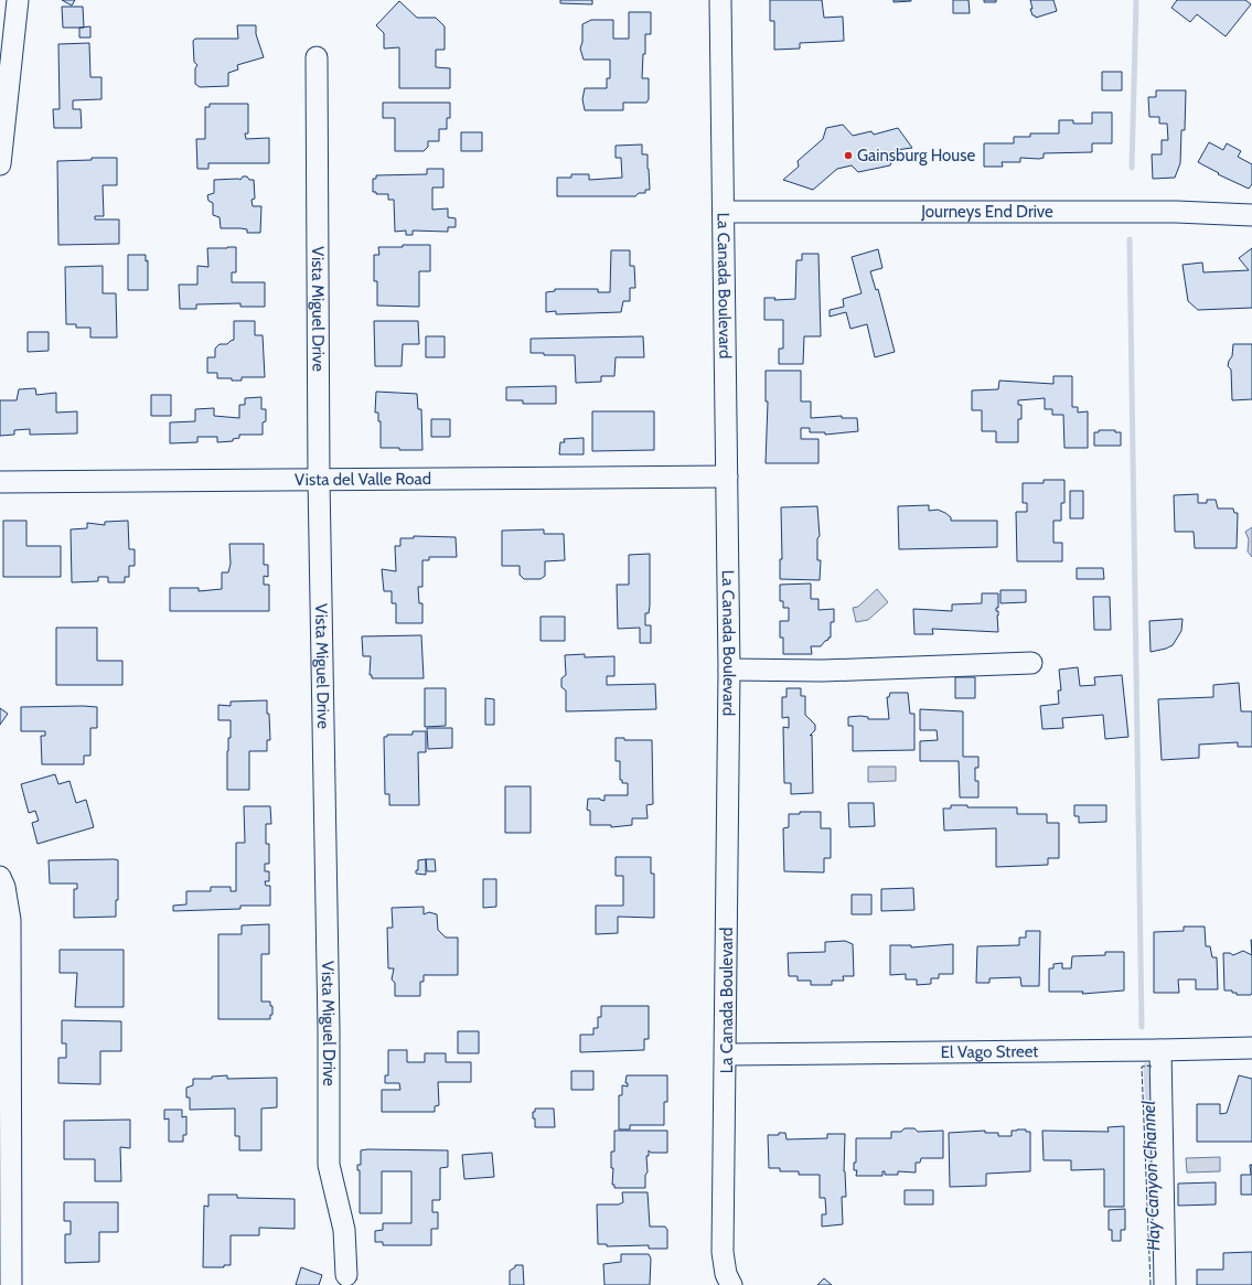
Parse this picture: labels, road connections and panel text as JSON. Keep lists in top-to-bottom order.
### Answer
{
  "streets": {
    "street": [
      "Journeys End Drive",
      "La Canada Boulevard",
      "Vista Miguel Drive",
      "Vista del Valle Road",
      "El Vago Street"
    ]
  },
  "crossings": [
    ["Journeys End Drive", "La Canada Boulevard"],
    ["La Canada Boulevard", "Vista del Valle Road"],
    ["La Canada Boulevard", "El Vago Street"],
    ["Vista Miguel Drive", "Vista del Valle Road"]
  ],
  "water": ["Hay Canyon Channel"],
  "places": ["Gainsburg House"]
}
